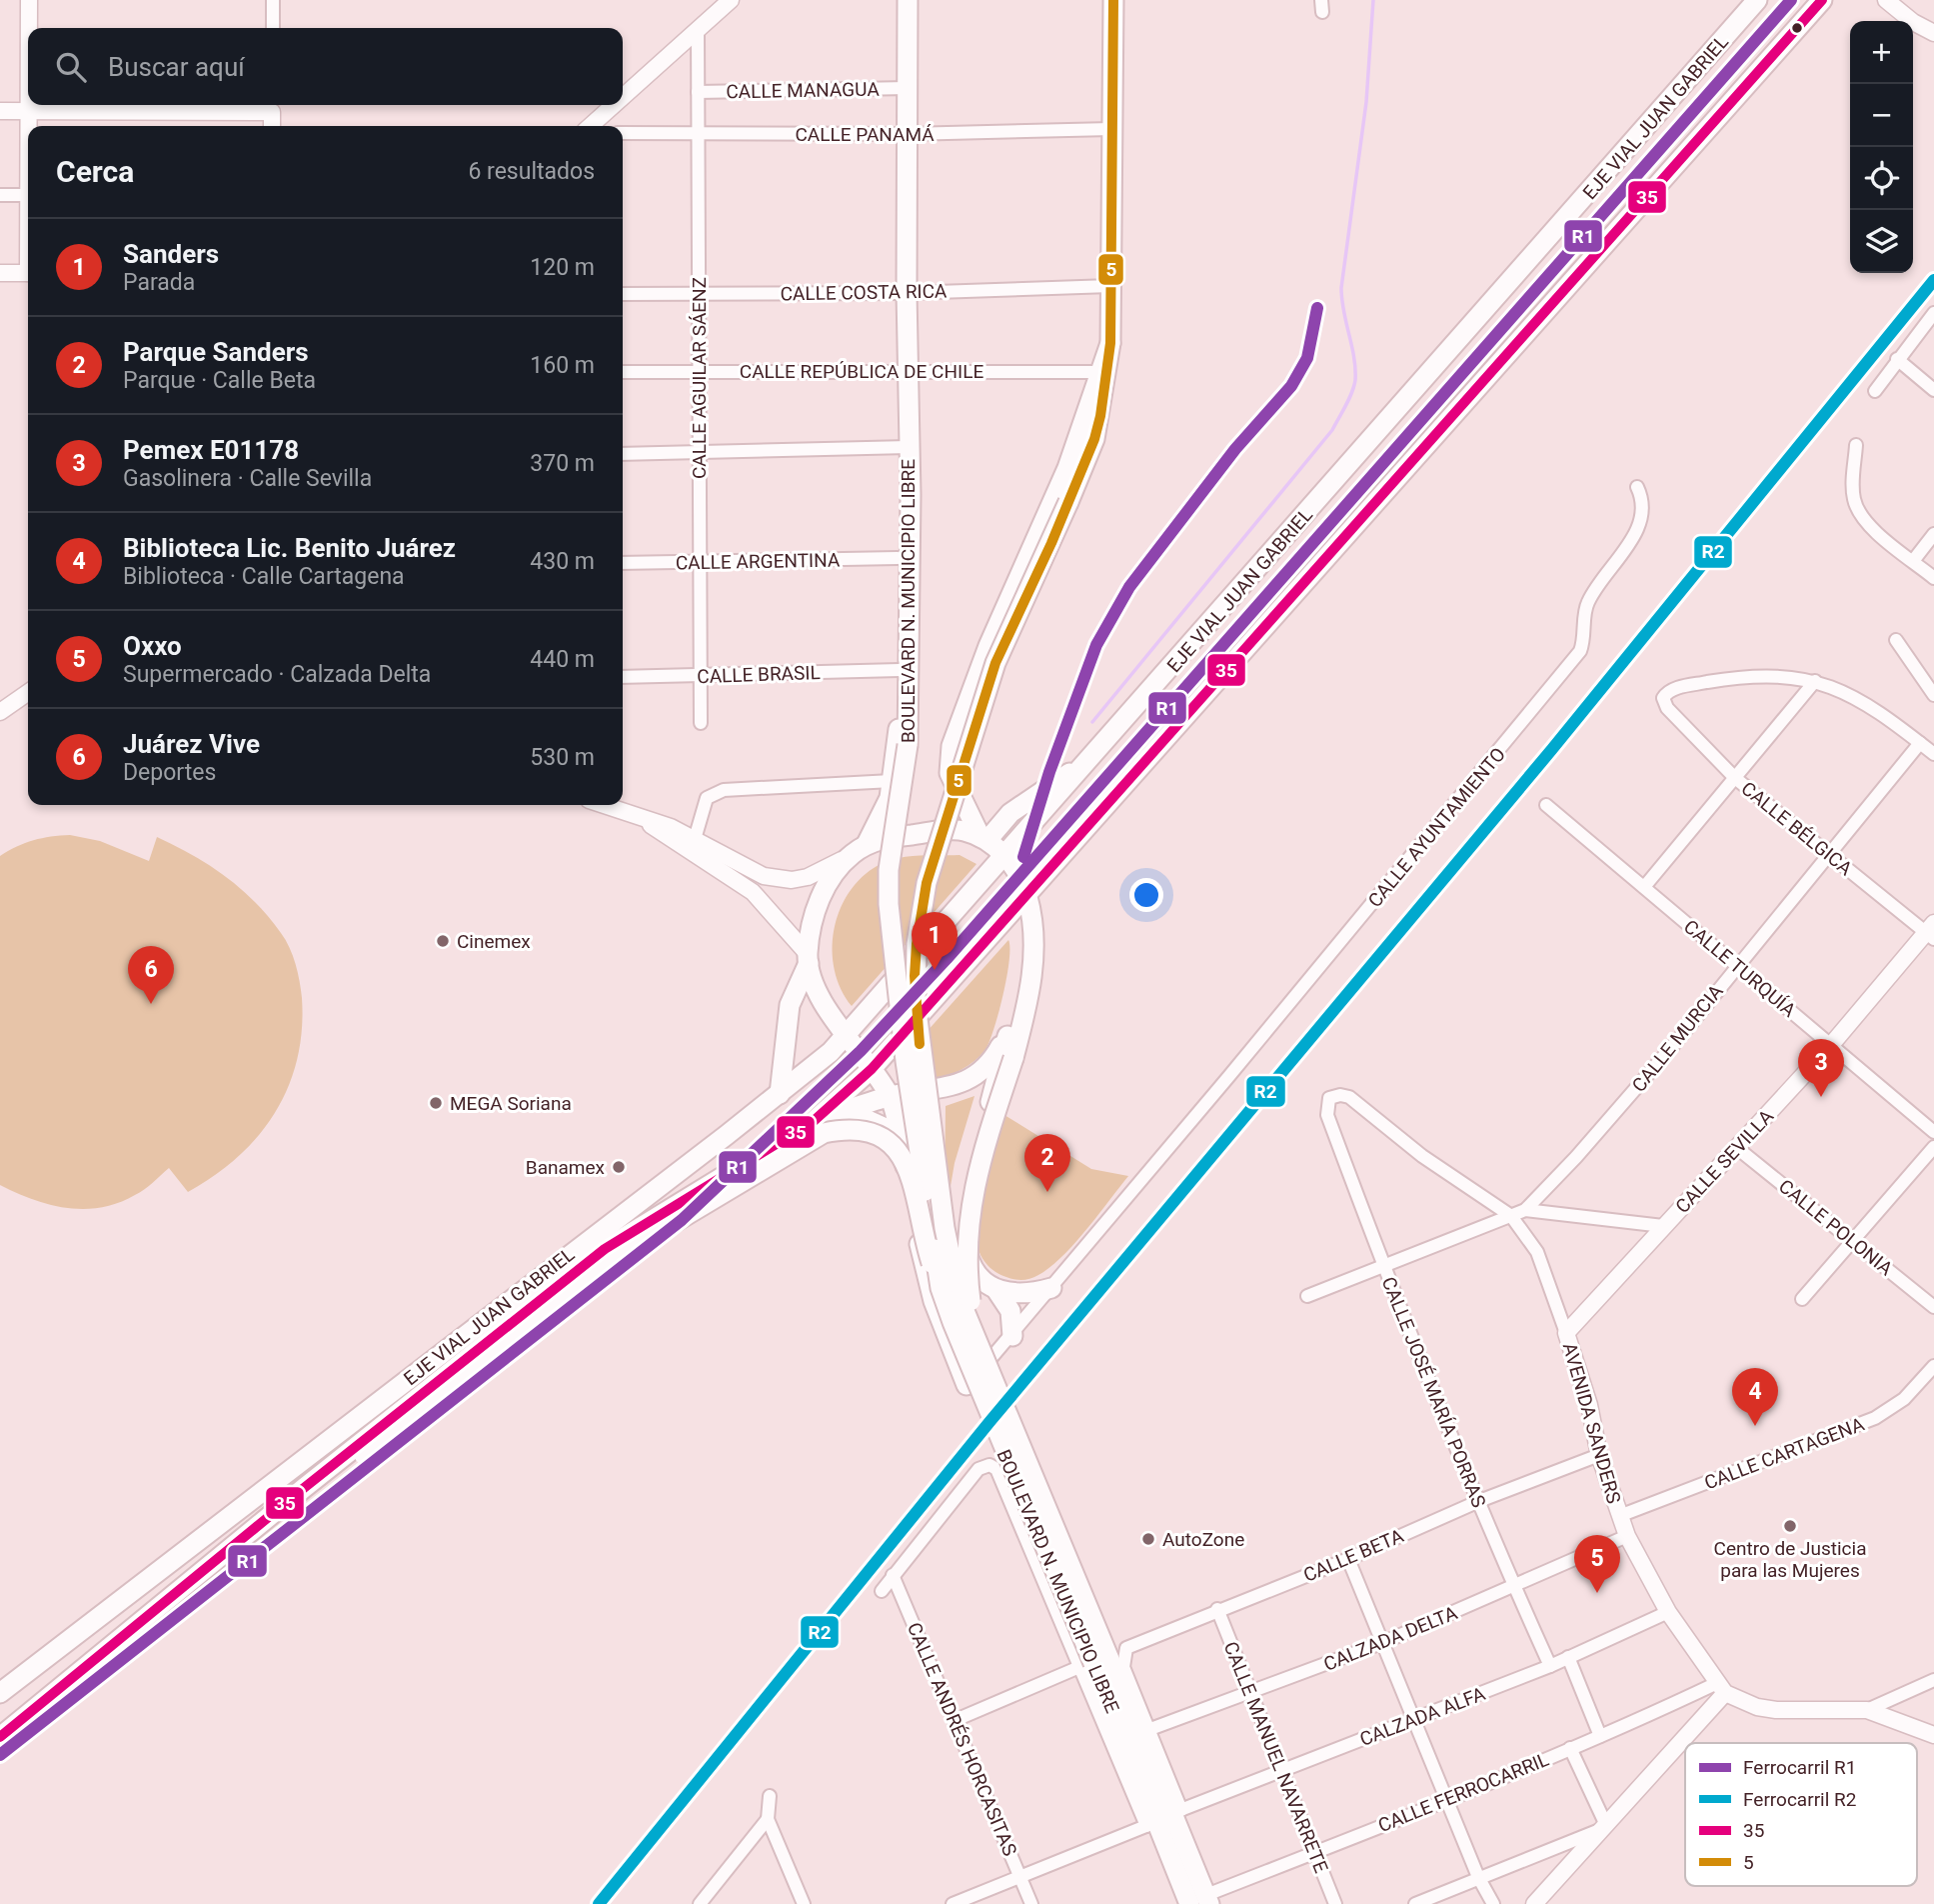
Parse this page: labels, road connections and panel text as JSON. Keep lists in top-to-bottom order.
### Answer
{
  "streets": {
    "main road": ["EJE VIAL JUAN GABRIEL", "BOULEVARD N. MUNICIPIO LIBRE"],
    "street": [
      "CALLE MANAGUA",
      "CALLE PANAMÁ",
      "CALLE COSTA RICA",
      "CALLE REPÚBLICA DE CHILE",
      "CALLE AGUILAR SÁENZ",
      "CALLE ARGENTINA",
      "CALLE BRASIL",
      "CALLE AYUNTAMIENTO",
      "CALLE BÉLGICA",
      "CALLE TURQUÍA",
      "CALLE MURCIA",
      "CALLE SEVILLA",
      "CALLE POLONIA",
      "CALLE JOSÉ MARÍA PORRAS",
      "AVENIDA SANDERS",
      "CALLE CARTAGENA",
      "CALLE BETA",
      "CALZADA DELTA",
      "CALZADA ALFA",
      "CALLE ANDRÉS HORCASITAS",
      "CALLE MANUEL NAVARRETE",
      "CALLE FERROCARRIL"
    ]
  },
  "crossings": [
    ["CALLE MANAGUA", "CALLE AGUILAR SÁENZ"],
    ["CALLE MANAGUA", "BOULEVARD N. MUNICIPIO LIBRE"],
    ["CALLE PANAMÁ", "CALLE AGUILAR SÁENZ"],
    ["CALLE PANAMÁ", "BOULEVARD N. MUNICIPIO LIBRE"],
    ["CALLE COSTA RICA", "CALLE AGUILAR SÁENZ"],
    ["CALLE COSTA RICA", "BOULEVARD N. MUNICIPIO LIBRE"],
    ["CALLE REPÚBLICA DE CHILE", "CALLE AGUILAR SÁENZ"],
    ["CALLE REPÚBLICA DE CHILE", "BOULEVARD N. MUNICIPIO LIBRE"],
    ["CALLE AGUILAR SÁENZ", "CALLE ARGENTINA"],
    ["CALLE AGUILAR SÁENZ", "CALLE BRASIL"],
    ["BOULEVARD N. MUNICIPIO LIBRE", "CALLE BETA"],
    ["BOULEVARD N. MUNICIPIO LIBRE", "CALZADA ALFA"],
    ["BOULEVARD N. MUNICIPIO LIBRE", "CALLE FERROCARRIL"],
    ["CALLE BÉLGICA", "CALLE MURCIA"],
    ["CALLE BÉLGICA", "CALLE SEVILLA"],
    ["CALLE TURQUÍA", "CALLE MURCIA"],
    ["CALLE TURQUÍA", "CALLE SEVILLA"],
    ["CALLE MURCIA", "CALLE JOSÉ MARÍA PORRAS"],
    ["CALLE SEVILLA", "CALLE POLONIA"],
    ["CALLE SEVILLA", "AVENIDA SANDERS"],
    ["CALLE JOSÉ MARÍA PORRAS", "CALLE BETA"],
    ["CALLE JOSÉ MARÍA PORRAS", "CALZADA DELTA"],
    ["CALLE JOSÉ MARÍA PORRAS", "CALZADA ALFA"],
    ["AVENIDA SANDERS", "CALLE CARTAGENA"],
    ["AVENIDA SANDERS", "CALLE BETA"],
    ["AVENIDA SANDERS", "CALZADA DELTA"],
    ["AVENIDA SANDERS", "CALZADA ALFA"],
    ["AVENIDA SANDERS", "CALLE FERROCARRIL"],
    ["CALLE BETA", "CALLE MANUEL NAVARRETE"],
    ["CALZADA DELTA", "CALLE MANUEL NAVARRETE"],
    ["CALZADA ALFA", "CALLE ANDRÉS HORCASITAS"],
    ["CALZADA ALFA", "CALLE MANUEL NAVARRETE"],
    ["CALLE MANUEL NAVARRETE", "CALLE FERROCARRIL"]
  ],
  "places": [
    "Cinemex",
    "MEGA Soriana",
    "Banamex",
    "Centro de Justicia para las Mujeres",
    "AutoZone"
  ],
  "lines": [
    "rail line R1",
    "transit line 35",
    "transit line 5",
    "rail line R2"
  ],
  "legend": [
    "Ferrocarril R1",
    "Ferrocarril R2",
    "35",
    "5"
  ],
  "page": {
    "map_buttons": ["+", "−"],
    "search": "Buscar aquí",
    "heading": ["Cerca", "6 resultados"],
    "list": [
      {
        "mark": "1",
        "name": "Sanders",
        "note": "Parada",
        "value": "120 m"
      },
      {
        "mark": "2",
        "name": "Parque Sanders",
        "note": "Parque · Calle Beta",
        "value": "160 m"
      },
      {
        "mark": "3",
        "name": "Pemex E01178",
        "note": "Gasolinera · Calle Sevilla",
        "value": "370 m"
      },
      {
        "mark": "4",
        "name": "Biblioteca Lic. Benito Juárez",
        "note": "Biblioteca · Calle Cartagena",
        "value": "430 m"
      },
      {
        "mark": "5",
        "name": "Oxxo",
        "note": "Supermercado · Calzada Delta",
        "value": "440 m"
      },
      {
        "mark": "6",
        "name": "Juárez Vive",
        "note": "Deportes",
        "value": "530 m"
      }
    ],
    "pins": [
      "1",
      "6",
      "3",
      "2",
      "4",
      "5"
    ]
  }
}
